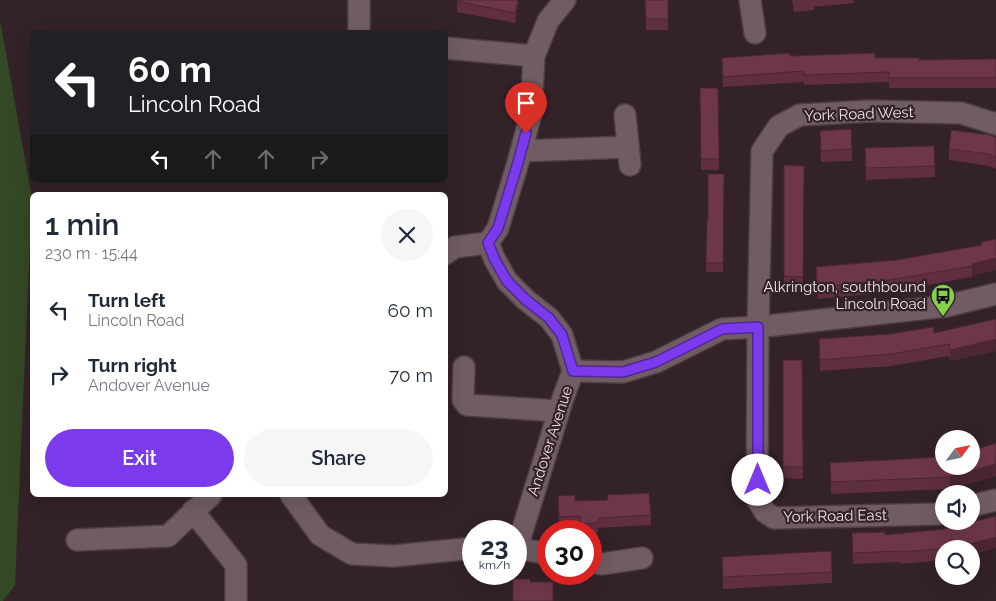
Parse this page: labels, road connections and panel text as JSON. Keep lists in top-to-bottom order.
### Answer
{
  "streets": {
    "street": ["York Road West", "Andover Avenue", "York Road East"]
  },
  "crossings": [
    ["York Road West", "York Road East"]
  ],
  "places": {
    "bus stop": ["Alkrington, southbound Lincoln Road"]
  },
  "north": "top right",
  "page": {
    "turn": ["60 m", "Lincoln Road"],
    "heading": ["1 min", "230 m · 15:44"],
    "list": [
      {
        "name": "Turn left",
        "note": "Lincoln Road",
        "value": "60 m"
      },
      {
        "name": "Turn right",
        "note": "Andover Avenue",
        "value": "70 m"
      }
    ],
    "buttons": ["Exit", "Share"],
    "speed": "23 km/h",
    "limit": "30"
  }
}
